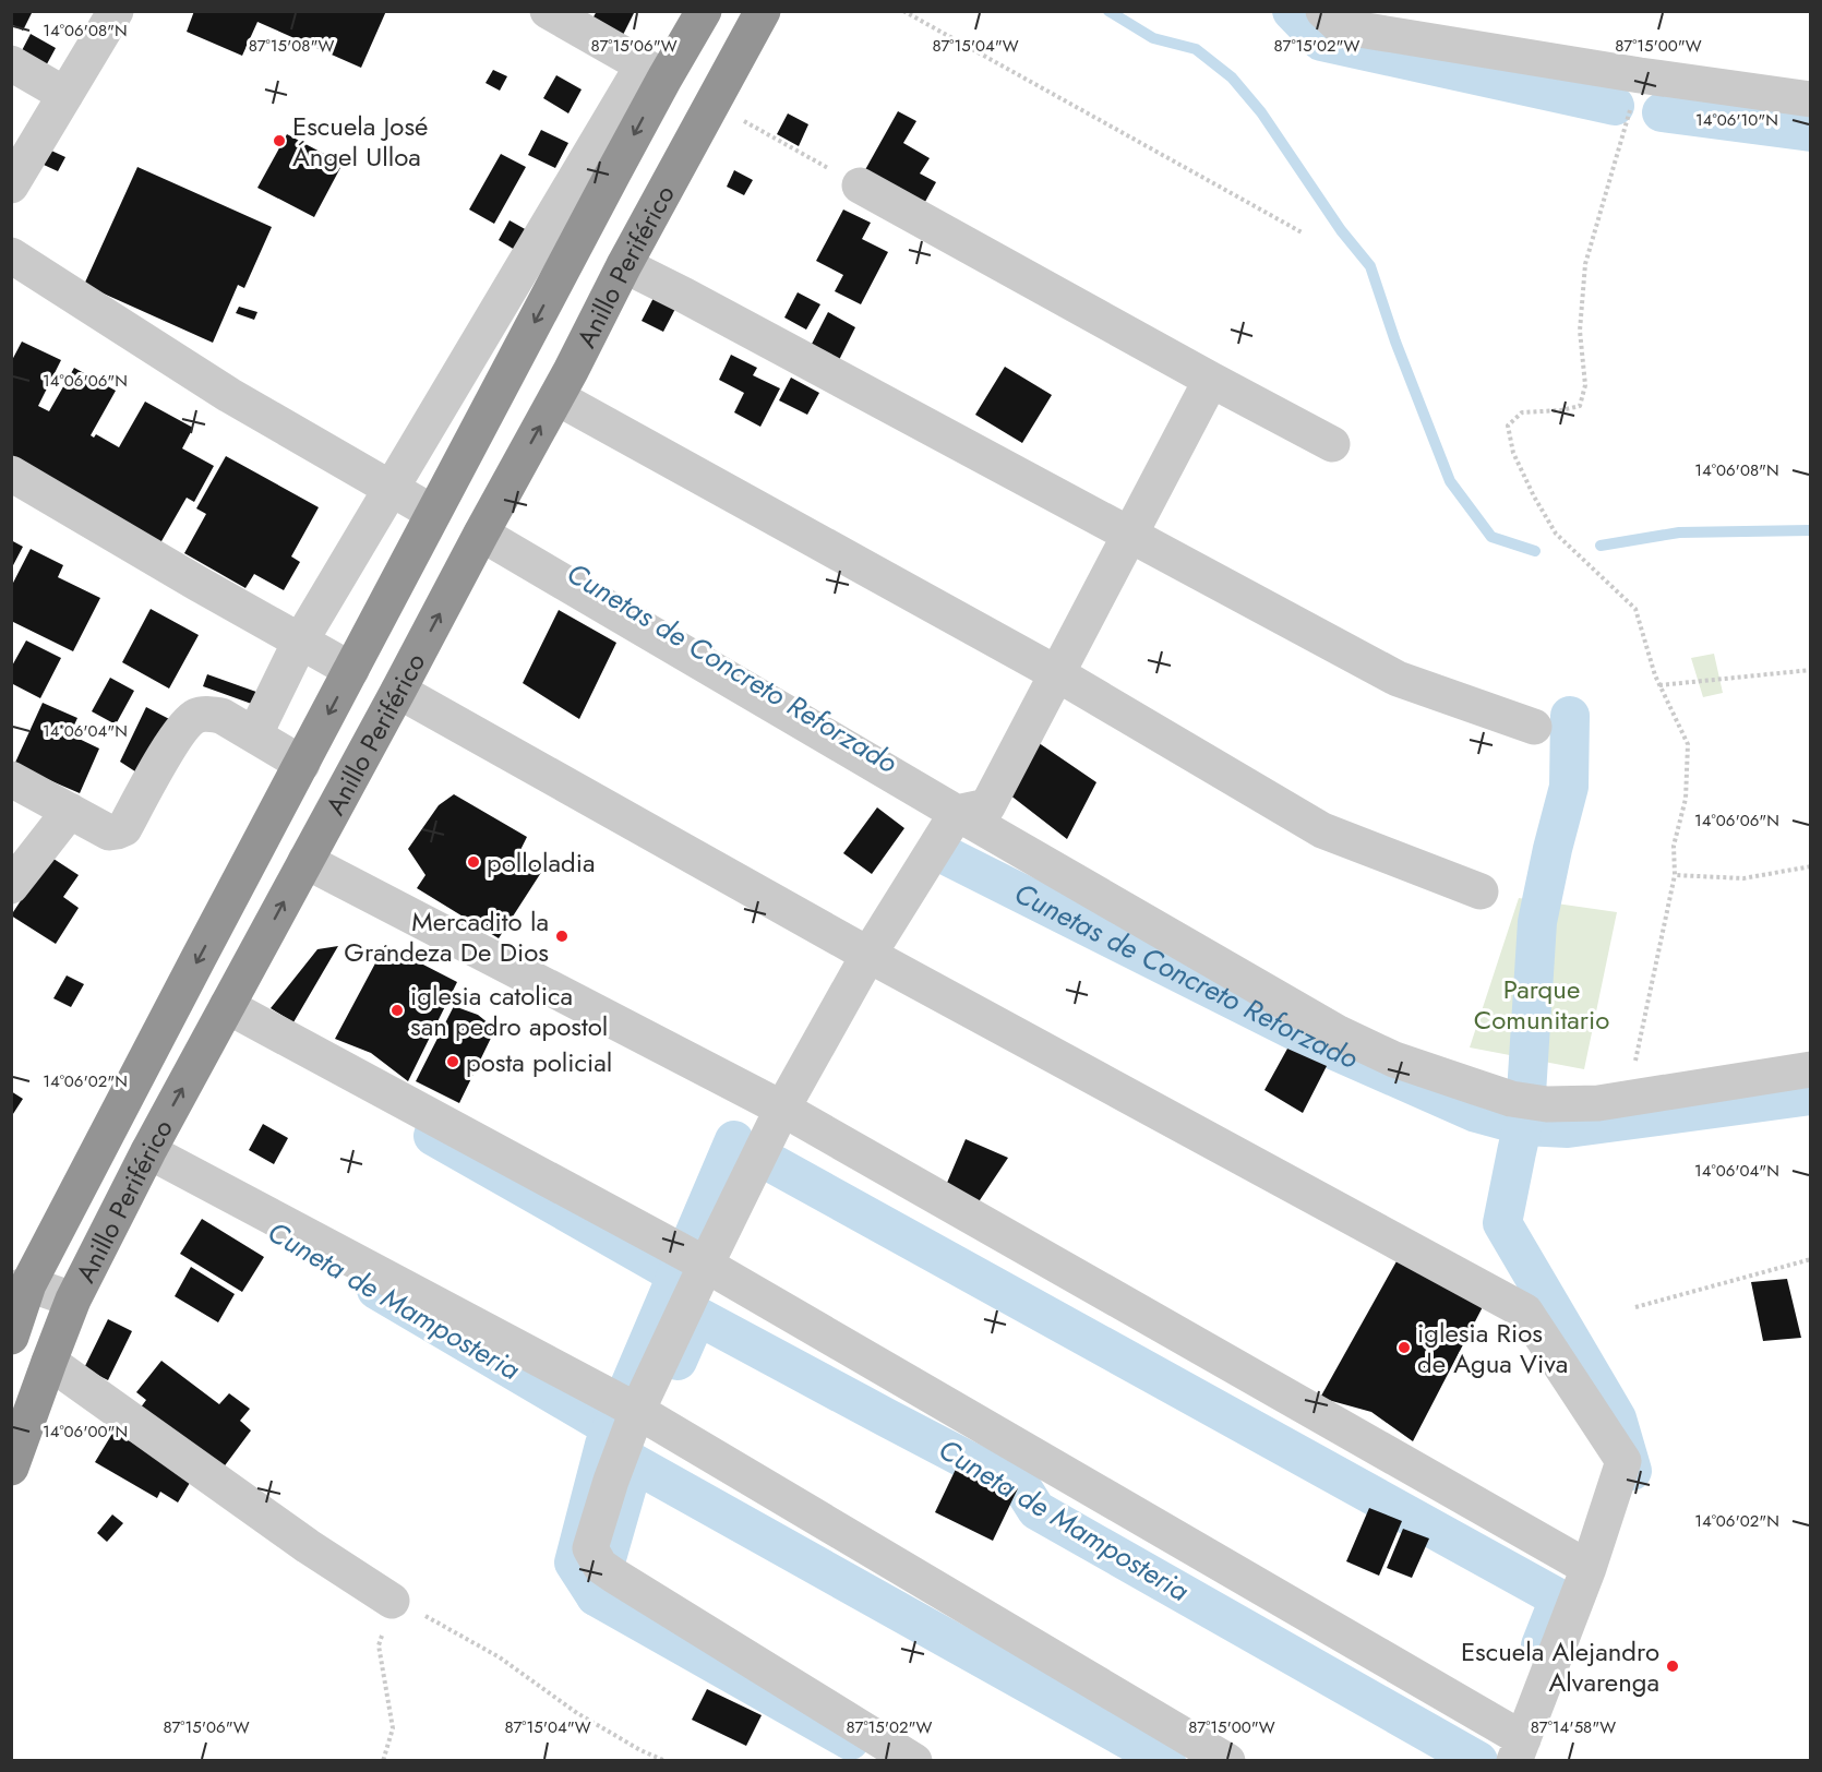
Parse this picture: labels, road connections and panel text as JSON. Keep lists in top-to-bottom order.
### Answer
{
  "streets": {
    "highway": ["Anillo Periférico"]
  },
  "water": ["Cunetas de Concreto Reforzado", "Cuneta de Mamposteria"],
  "parks": ["Parque Comunitario"],
  "places": [
    "Escuela José Ángel Ulloa",
    "polloladia",
    "Mercadito la Grandeza De Dios",
    "iglesia catolica san pedro apostol",
    "posta policial",
    "iglesia Rios de Agua Viva",
    "Escuela Alejandro Alvarenga"
  ],
  "coordinates": [
    "14°06'08\"N",
    "87°15'06\"W",
    "87°15'04\"W",
    "87°15'02\"W",
    "87°15'00\"W",
    "87°15'08\"W",
    "14°06'10\"N",
    "14°06'06\"N",
    "14°06'04\"N",
    "14°06'02\"N",
    "14°06'00\"N",
    "87°14'58\"W"
  ]
}
